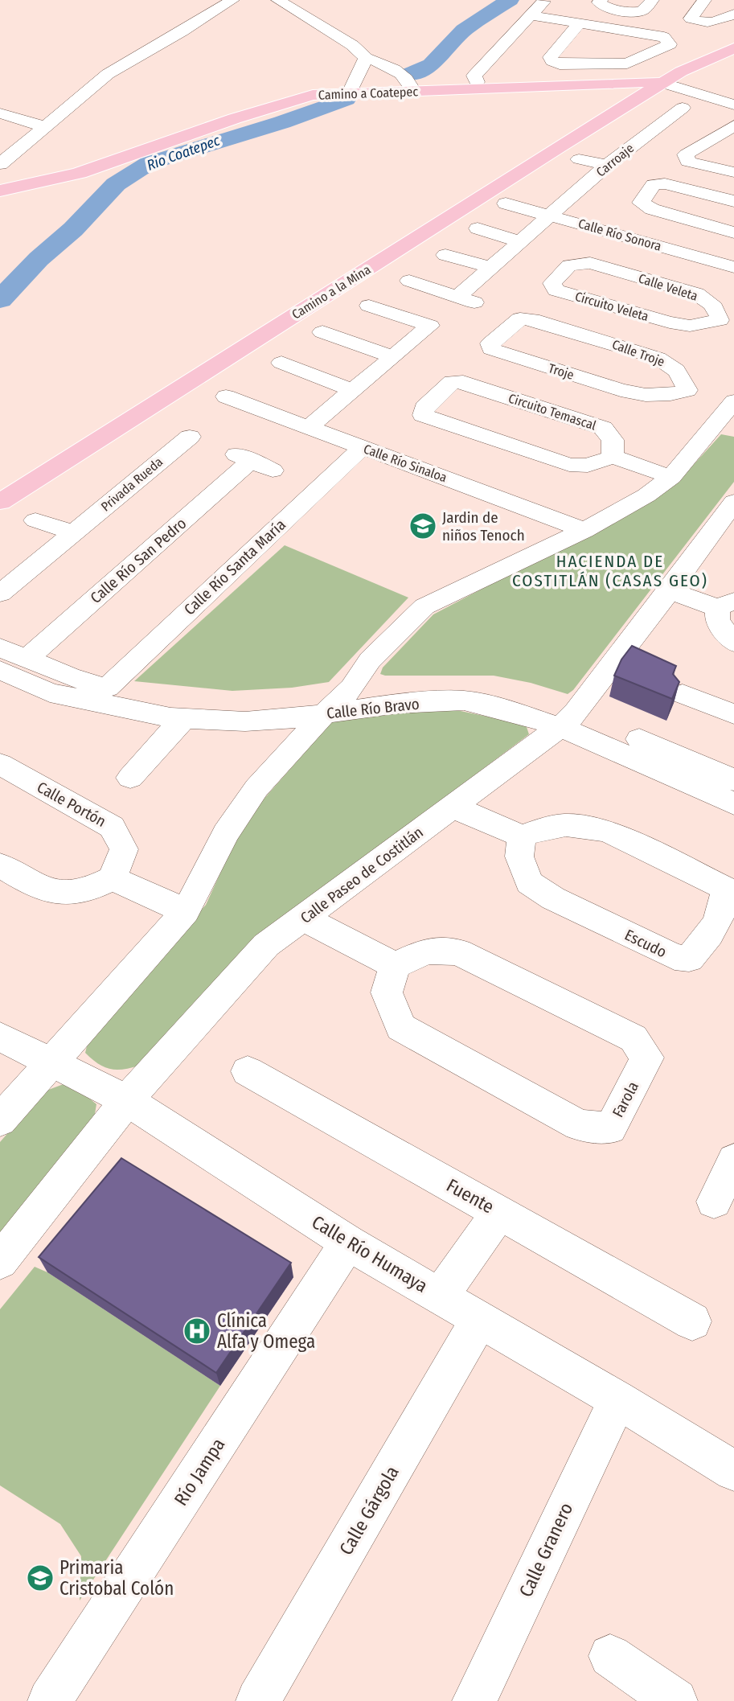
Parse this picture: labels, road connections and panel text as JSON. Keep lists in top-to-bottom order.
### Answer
{
  "streets": {
    "main road": ["Camino a Coatepec", "Camino a la Mina"],
    "street": [
      "Carroaje",
      "Calle Río Sonora",
      "Calle Veleta",
      "Circuito Veleta",
      "Calle Troje",
      "Troje",
      "Circuito Temascal",
      "Calle Río Sinaloa",
      "Privada Rueda",
      "Calle Río San Pedro",
      "Calle Río Santa María",
      "Calle Río Bravo",
      "Calle Portón",
      "Calle Paseo de Costitlán",
      "Escudo",
      "Farola",
      "Fuente",
      "Calle Río Humaya",
      "Río Jampa",
      "Calle Gárgola",
      "Calle Granero"
    ]
  },
  "crossings": [
    ["Camino a Coatepec", "Camino a la Mina"],
    ["Carroaje", "Calle Río Sonora"],
    ["Calle Veleta", "Circuito Veleta"],
    ["Calle Troje", "Troje"],
    ["Calle Río Sinaloa", "Calle Río Santa María"],
    ["Calle Río San Pedro", "Calle Río Bravo"],
    ["Calle Río Santa María", "Calle Río Bravo"],
    ["Calle Río Bravo", "Calle Paseo de Costitlán"],
    ["Calle Paseo de Costitlán", "Calle Río Humaya"],
    ["Calle Río Humaya", "Río Jampa"],
    ["Calle Río Humaya", "Calle Gárgola"],
    ["Calle Río Humaya", "Calle Granero"]
  ],
  "districts": ["HACIENDA DE COSTITLÁN (CASAS GEO)"],
  "water": ["Rio Coatepec"],
  "places": {
    "school or university": ["Jardin de niños Tenoch", "Primaria Cristobal Colón"],
    "hospital": ["Clínica Alfa y Omega"]
  }
}
